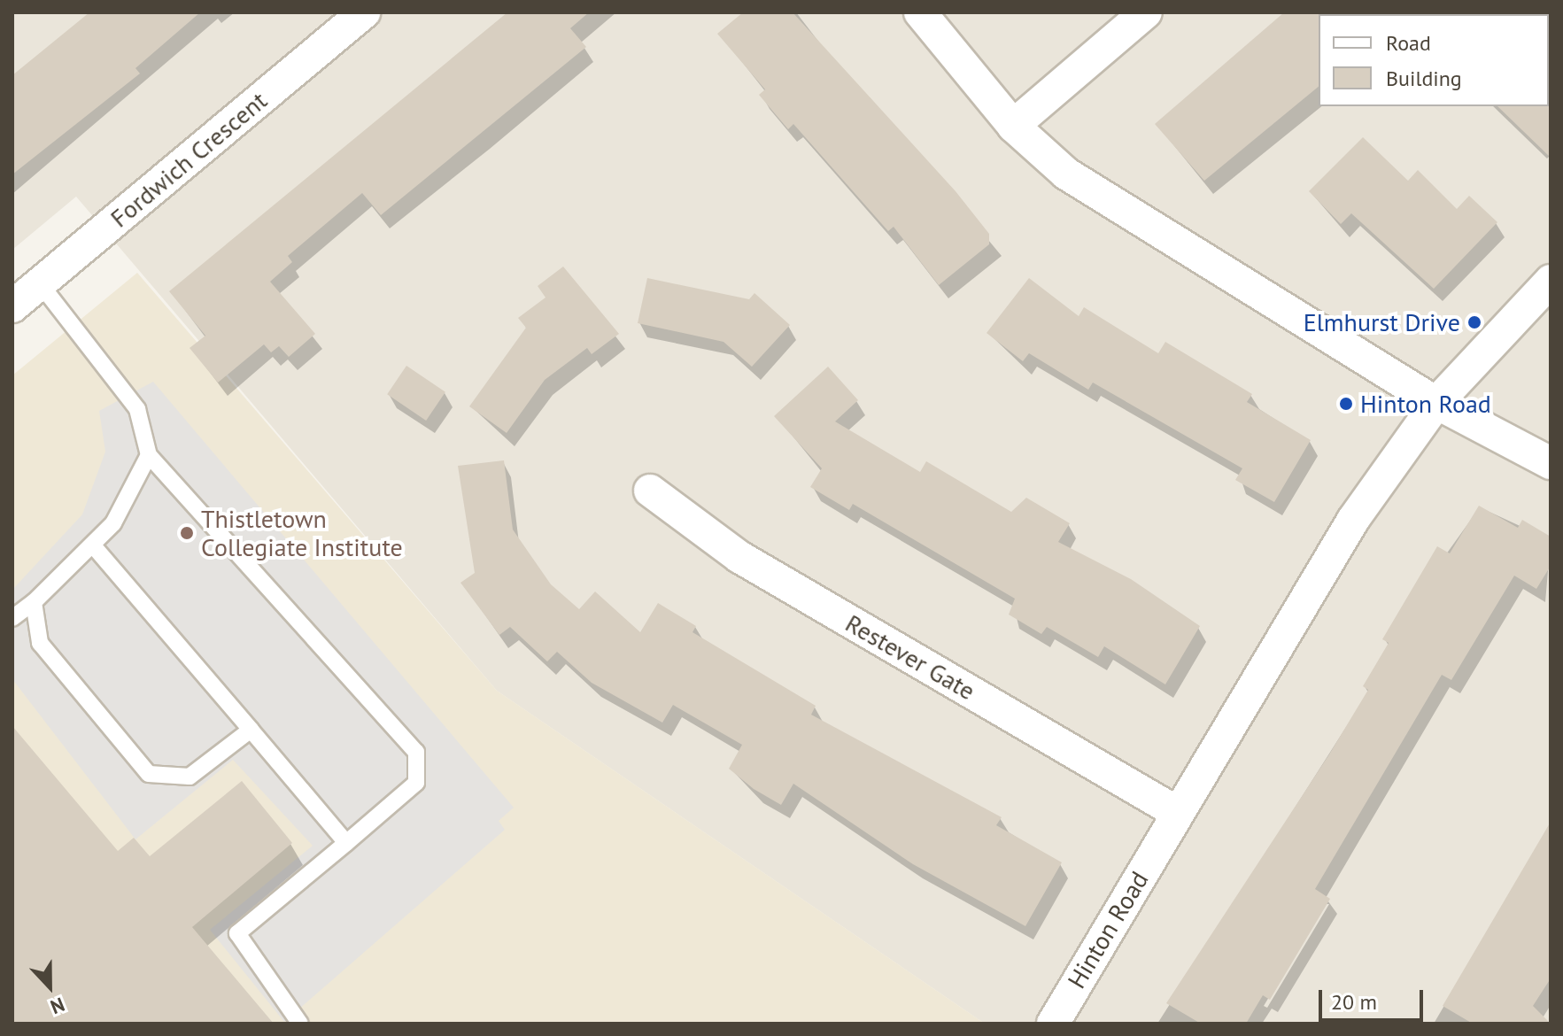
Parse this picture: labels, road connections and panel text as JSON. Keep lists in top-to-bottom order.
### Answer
{
  "streets": {
    "street": ["Fordwich Crescent", "Restever Gate", "Hinton Road"]
  },
  "crossings": [
    ["Restever Gate", "Hinton Road"]
  ],
  "places": ["Elmhurst Drive", "Hinton Road", "Thistletown Collegiate Institute"],
  "legend": ["Road", "Building"],
  "scale_bar": "20 m",
  "north": "bottom"
}
